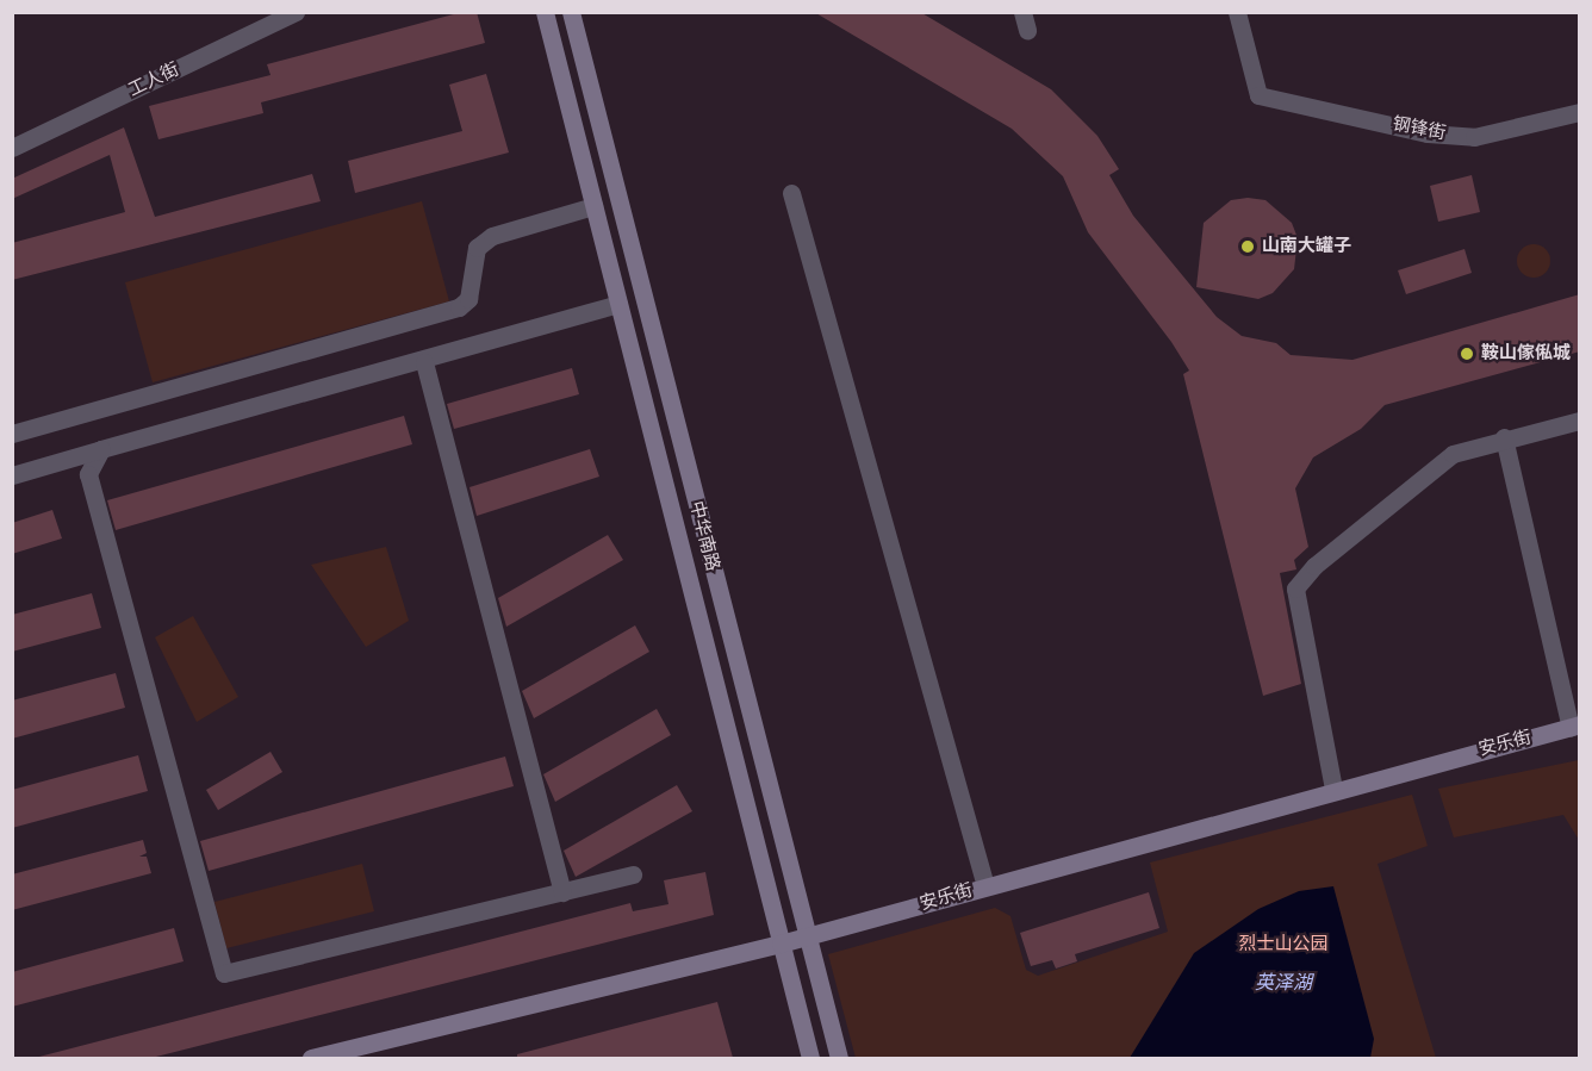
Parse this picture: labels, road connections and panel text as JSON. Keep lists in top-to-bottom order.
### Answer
{
  "streets": {
    "main road": ["中华南路", "安乐街"],
    "street": ["工人街", "钢锋街"]
  },
  "crossings": [
    ["中华南路", "安乐街"]
  ],
  "water": ["英泽湖"],
  "parks": ["烈士山公园"],
  "places": ["山南大罐子", "鞍山傢俬城"]
}
